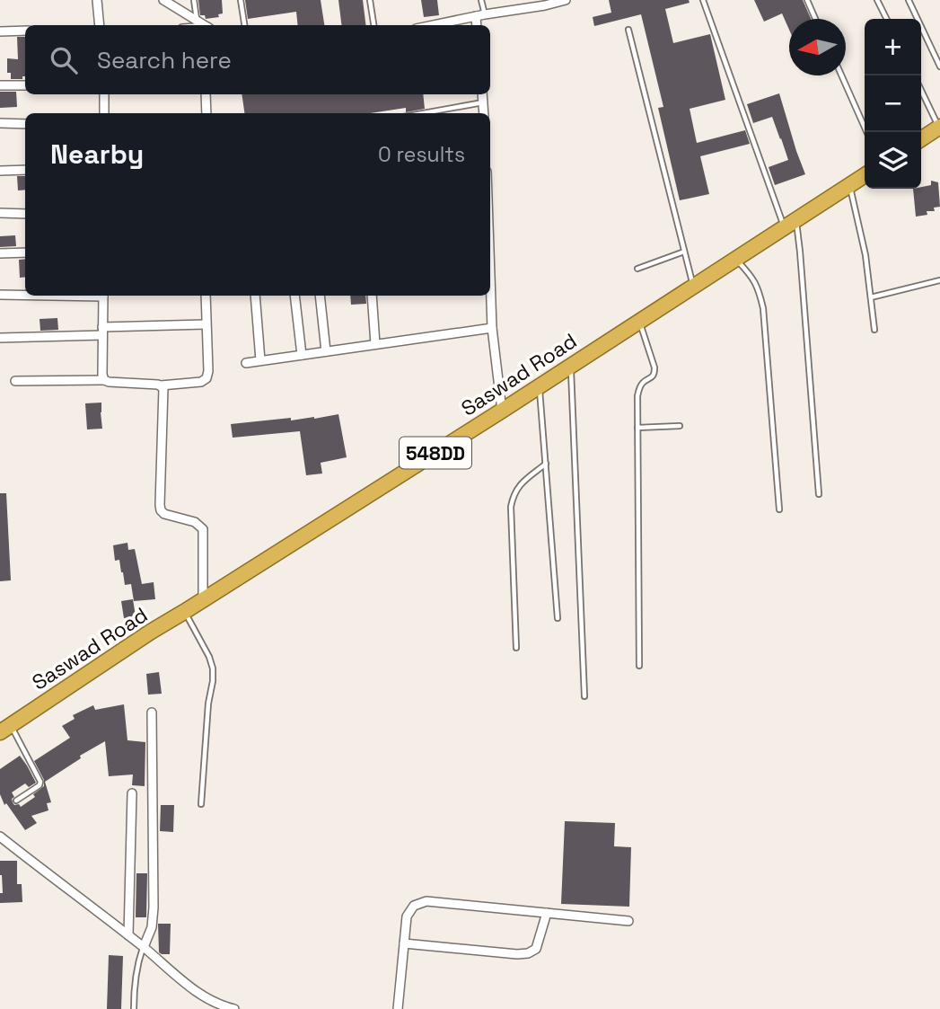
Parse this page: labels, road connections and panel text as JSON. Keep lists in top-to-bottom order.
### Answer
{
  "streets": {
    "highway": ["Saswad Road", "548DD"]
  },
  "north": "left",
  "page": {
    "map_buttons": ["+", "−"],
    "search": "Search here",
    "heading": ["Nearby", "0 results"]
  }
}
